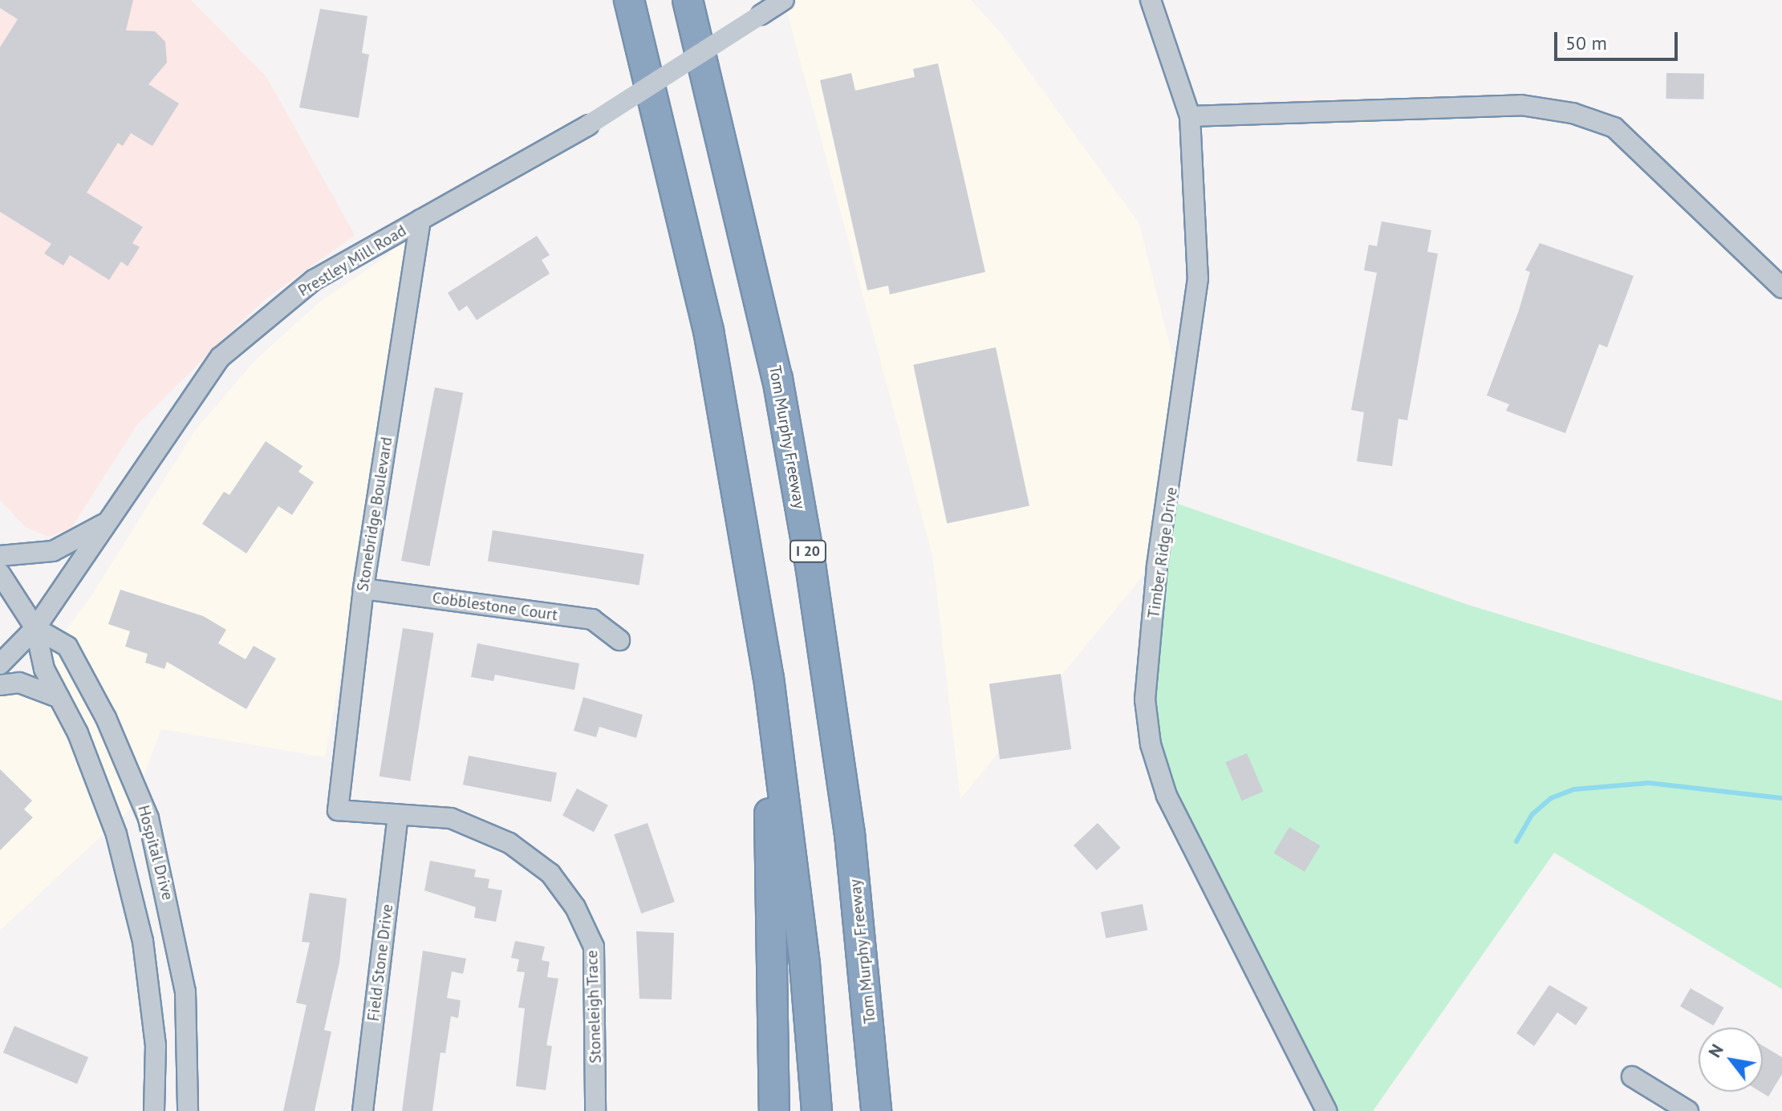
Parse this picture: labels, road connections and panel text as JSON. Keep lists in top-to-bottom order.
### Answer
{
  "streets": {
    "highway": ["Tom Murphy Freeway", "I 20"],
    "street": [
      "Prestley Mill Road",
      "Stonebridge Boulevard",
      "Timber Ridge Drive",
      "Cobblestone Court",
      "Hospital Drive",
      "Field Stone Drive",
      "Stoneleigh Trace"
    ]
  },
  "crossings": [
    ["Prestley Mill Road", "Stonebridge Boulevard"],
    ["Prestley Mill Road", "Hospital Drive"],
    ["Stonebridge Boulevard", "Cobblestone Court"],
    ["Stonebridge Boulevard", "Stoneleigh Trace"],
    ["Field Stone Drive", "Stoneleigh Trace"]
  ],
  "scale_bar": "50 m",
  "north": "top left"
}
